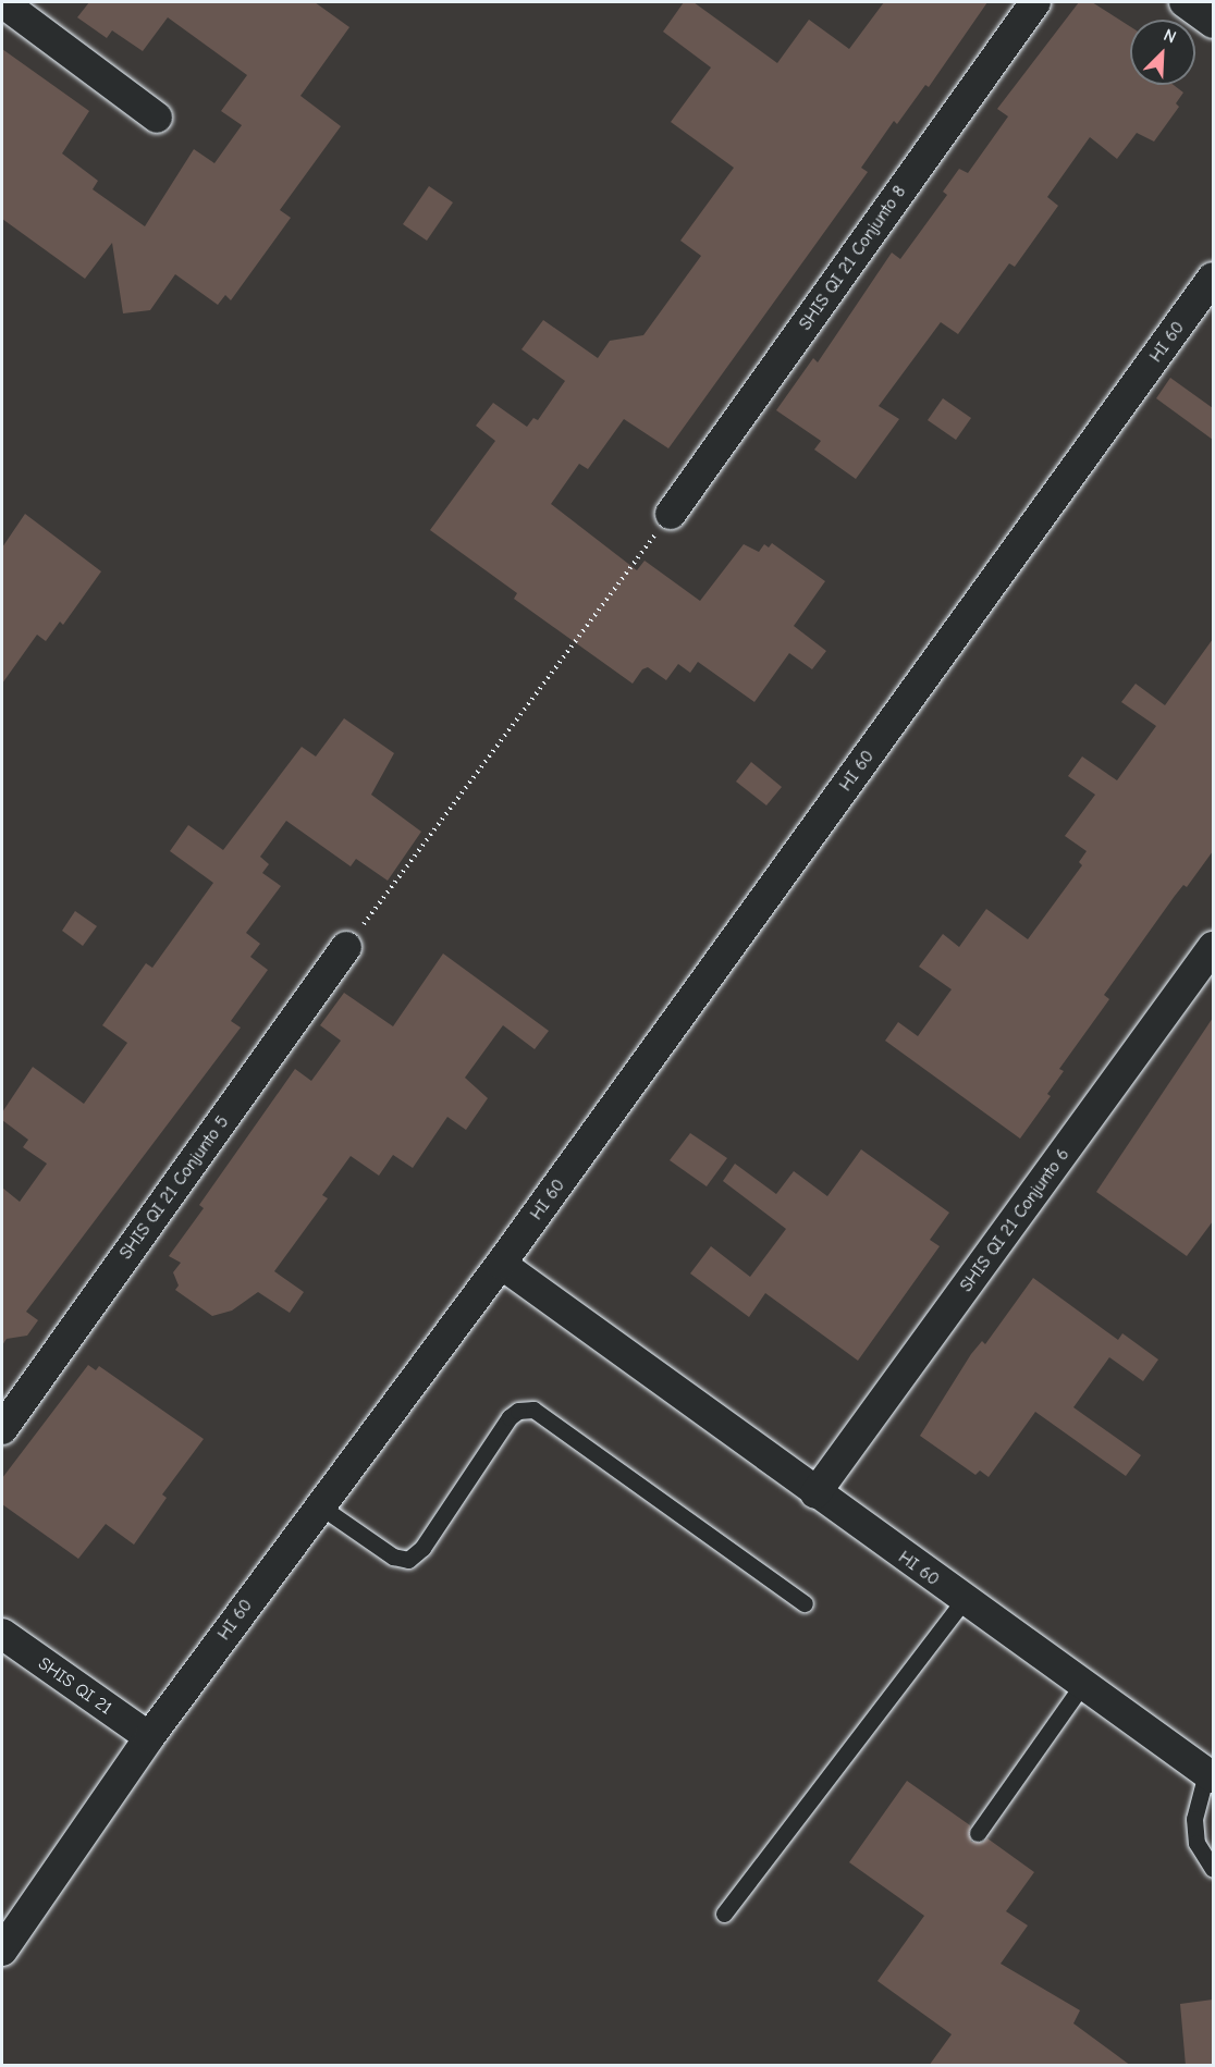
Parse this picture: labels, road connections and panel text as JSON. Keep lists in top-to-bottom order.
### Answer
{
  "streets": {
    "street": [
      "SHIS QI 21 Conjunto 8",
      "HI 60",
      "SHIS QI 21 Conjunto 5",
      "SHIS QI 21 Conjunto 6",
      "SHIS QI 21"
    ]
  },
  "crossings": [
    ["HI 60", "SHIS QI 21 Conjunto 6"],
    ["HI 60", "SHIS QI 21"]
  ],
  "north": "top right"
}
